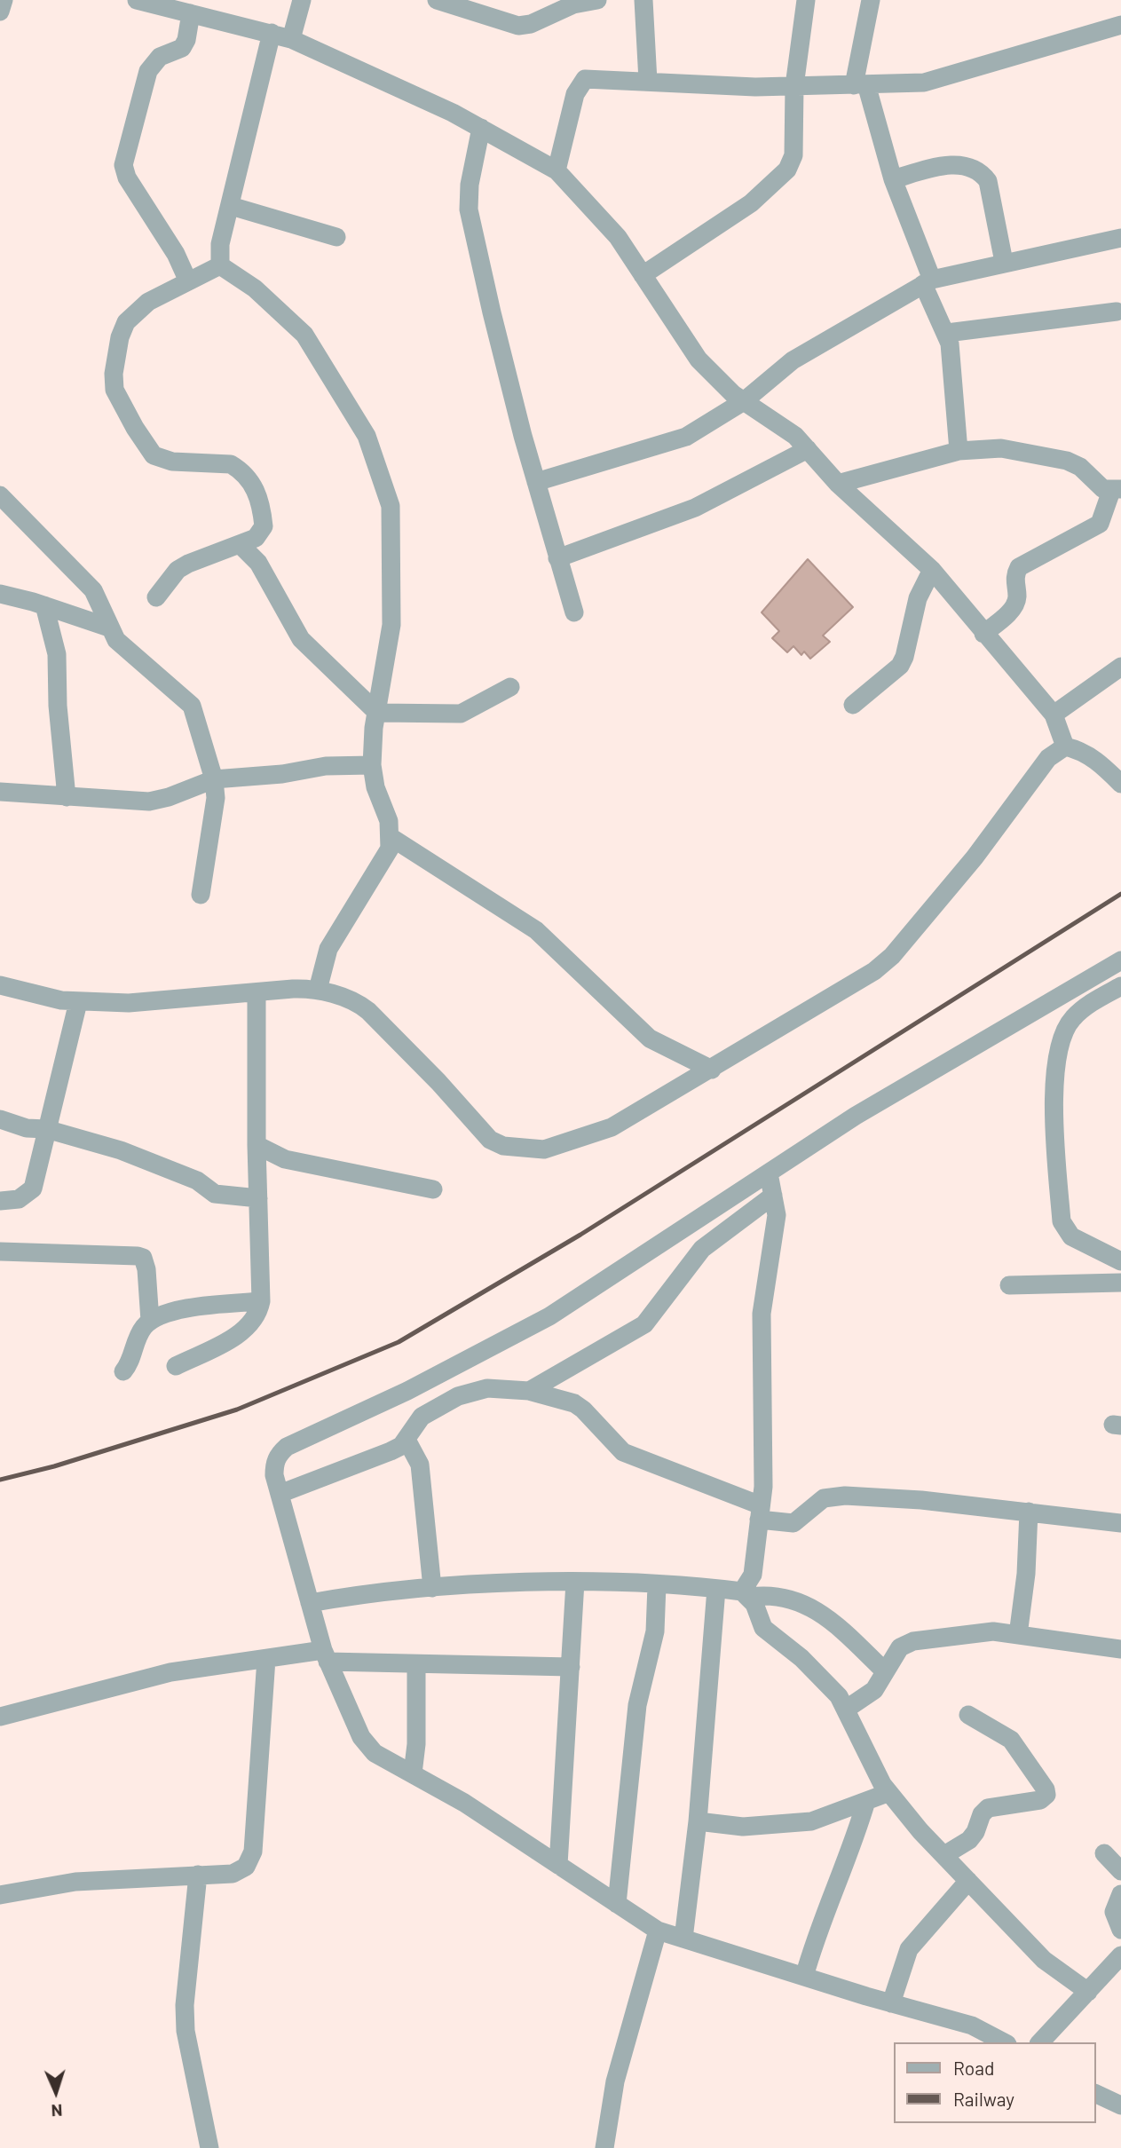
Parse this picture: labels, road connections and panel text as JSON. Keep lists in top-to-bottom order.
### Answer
{
  "legend": ["Road", "Railway"],
  "north": "bottom"
}
